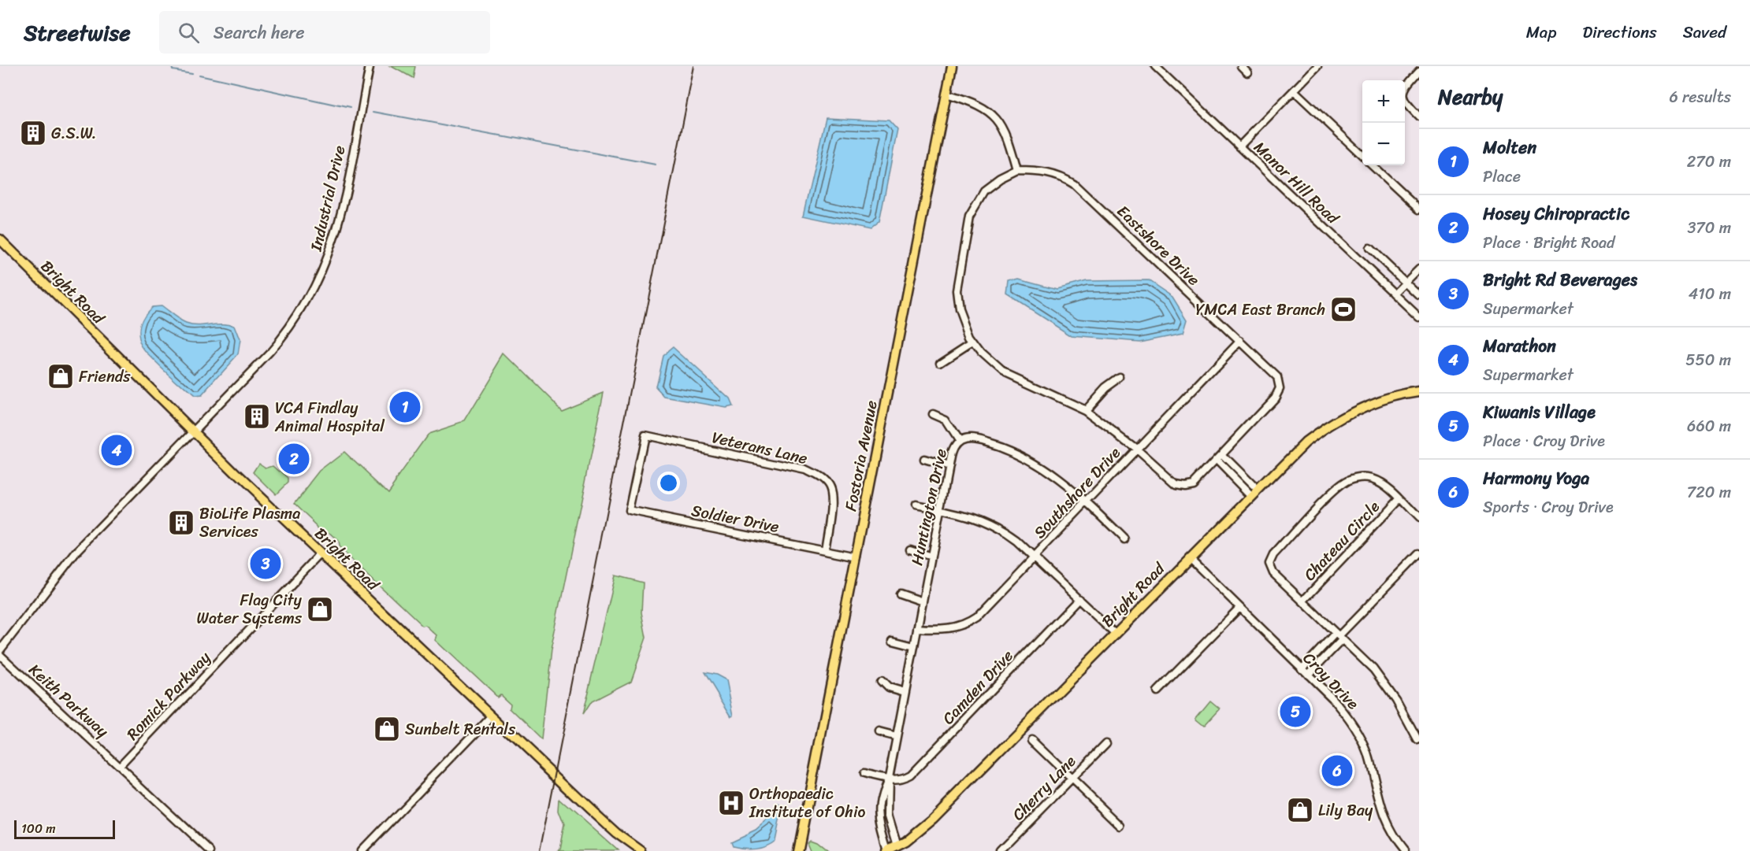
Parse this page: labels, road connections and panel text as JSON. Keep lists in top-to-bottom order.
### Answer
{
  "streets": {
    "main road": ["Bright Road", "Fostoria Avenue"],
    "street": [
      "Manor Hill Road",
      "Industrial Drive",
      "Eastshore Drive",
      "Veterans Lane",
      "Southshore Drive",
      "Huntington Drive",
      "Soldier Drive",
      "Chateau Circle",
      "Croy Drive",
      "Camden Drive",
      "Romick Parkway",
      "Keith Parkway",
      "Cherry Lane"
    ]
  },
  "crossings": [
    ["Industrial Drive", "Bright Road"],
    ["Eastshore Drive", "Southshore Drive"],
    ["Bright Road", "Huntington Drive"],
    ["Bright Road", "Croy Drive"],
    ["Bright Road", "Romick Parkway"],
    ["Veterans Lane", "Soldier Drive"],
    ["Fostoria Avenue", "Soldier Drive"],
    ["Southshore Drive", "Huntington Drive"],
    ["Huntington Drive", "Camden Drive"],
    ["Romick Parkway", "Keith Parkway"]
  ],
  "places": {
    "building": ["G.S.W.", "VCA Findlay Animal Hospital", "BioLife Plasma Services"],
    "sports": ["YMCA East Branch"],
    "shop": [
      "Friends",
      "Flag City Water Systems",
      "Sunbelt Rentals",
      "Lily Bay"
    ],
    "hospital": ["Orthopaedic Institute of Ohio"]
  },
  "scale_bar": "100 m",
  "page": {
    "header": "Streetwise",
    "search": "Search here",
    "nav": ["Map", "Directions", "Saved"],
    "heading": ["Nearby", "6 results"],
    "map_buttons": ["+", "−"],
    "list": [
      {
        "mark": "1",
        "name": "Molten",
        "note": "Place",
        "value": "270 m"
      },
      {
        "mark": "2",
        "name": "Hosey Chiropractic",
        "note": "Place · Bright Road",
        "value": "370 m"
      },
      {
        "mark": "3",
        "name": "Bright Rd Beverages",
        "note": "Supermarket",
        "value": "410 m"
      },
      {
        "mark": "4",
        "name": "Marathon",
        "note": "Supermarket",
        "value": "550 m"
      },
      {
        "mark": "5",
        "name": "Kiwanis Village",
        "note": "Place · Croy Drive",
        "value": "660 m"
      },
      {
        "mark": "6",
        "name": "Harmony Yoga",
        "note": "Sports · Croy Drive",
        "value": "720 m"
      }
    ],
    "pins": [
      "1",
      "4",
      "2",
      "3",
      "5",
      "6"
    ],
    "scale": "100 m"
  }
}
